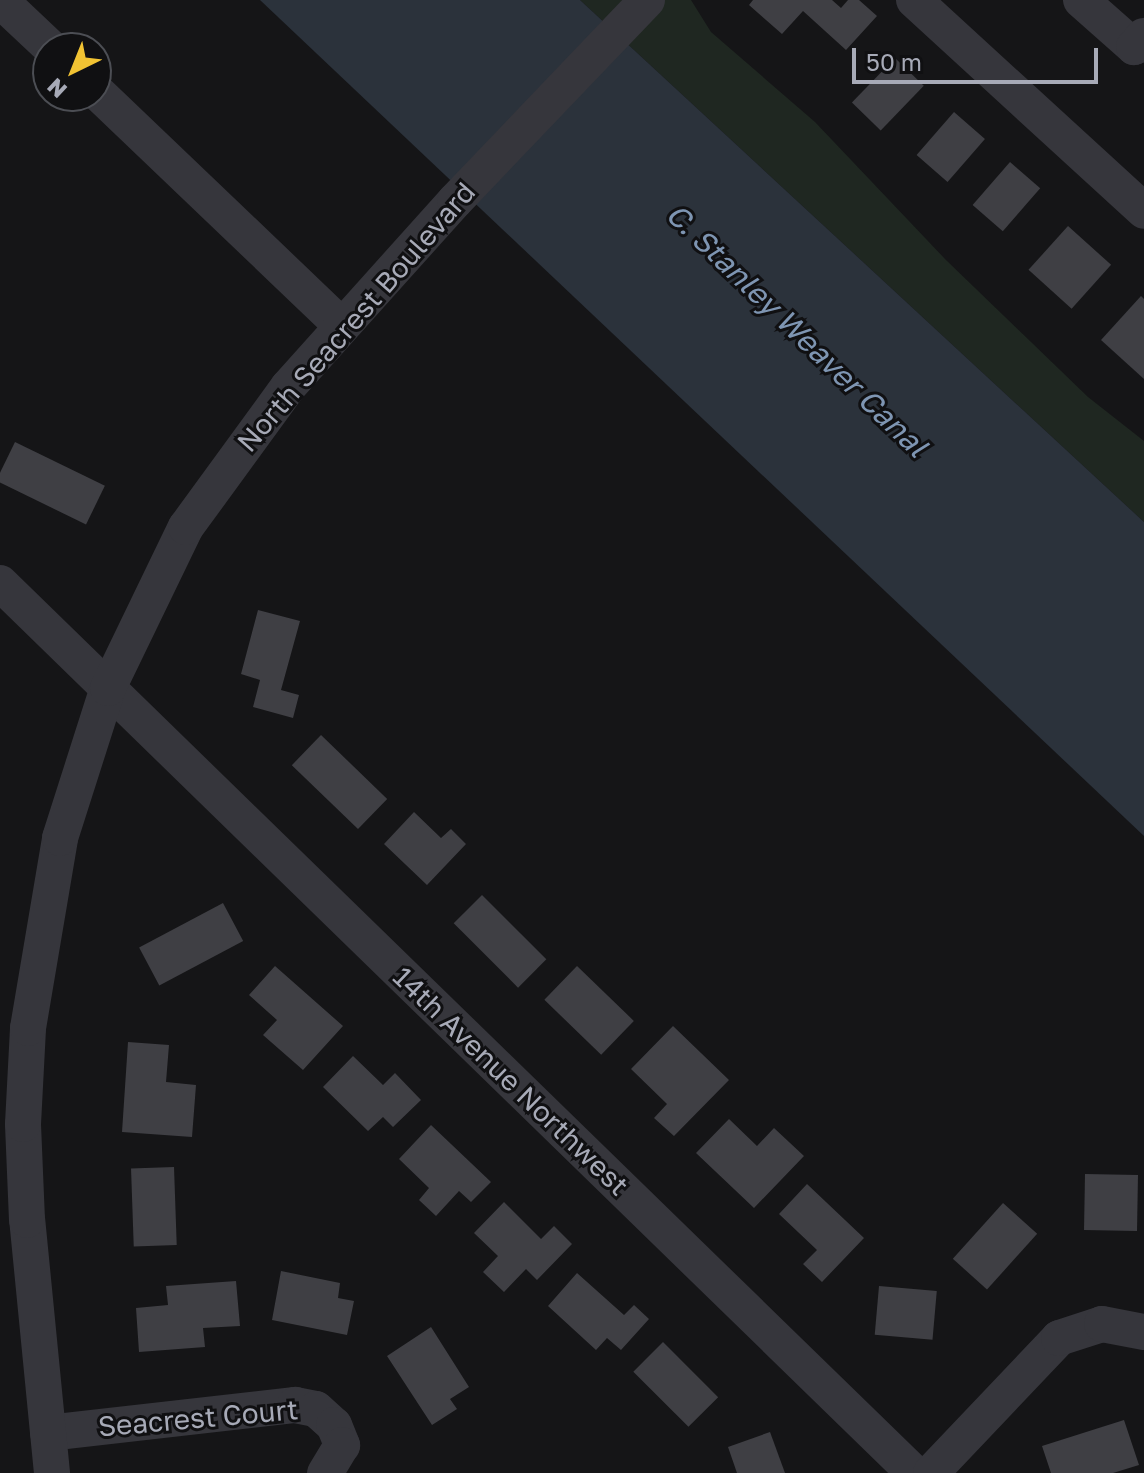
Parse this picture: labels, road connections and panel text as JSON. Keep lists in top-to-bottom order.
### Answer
{
  "streets": {
    "street": ["North Seacrest Boulevard", "14th Avenue Northwest", "Seacrest Court"]
  },
  "crossings": [
    ["North Seacrest Boulevard", "14th Avenue Northwest"],
    ["North Seacrest Boulevard", "Seacrest Court"]
  ],
  "water": ["C. Stanley Weaver Canal"],
  "scale_bar": "50 m",
  "north": "bottom left"
}
